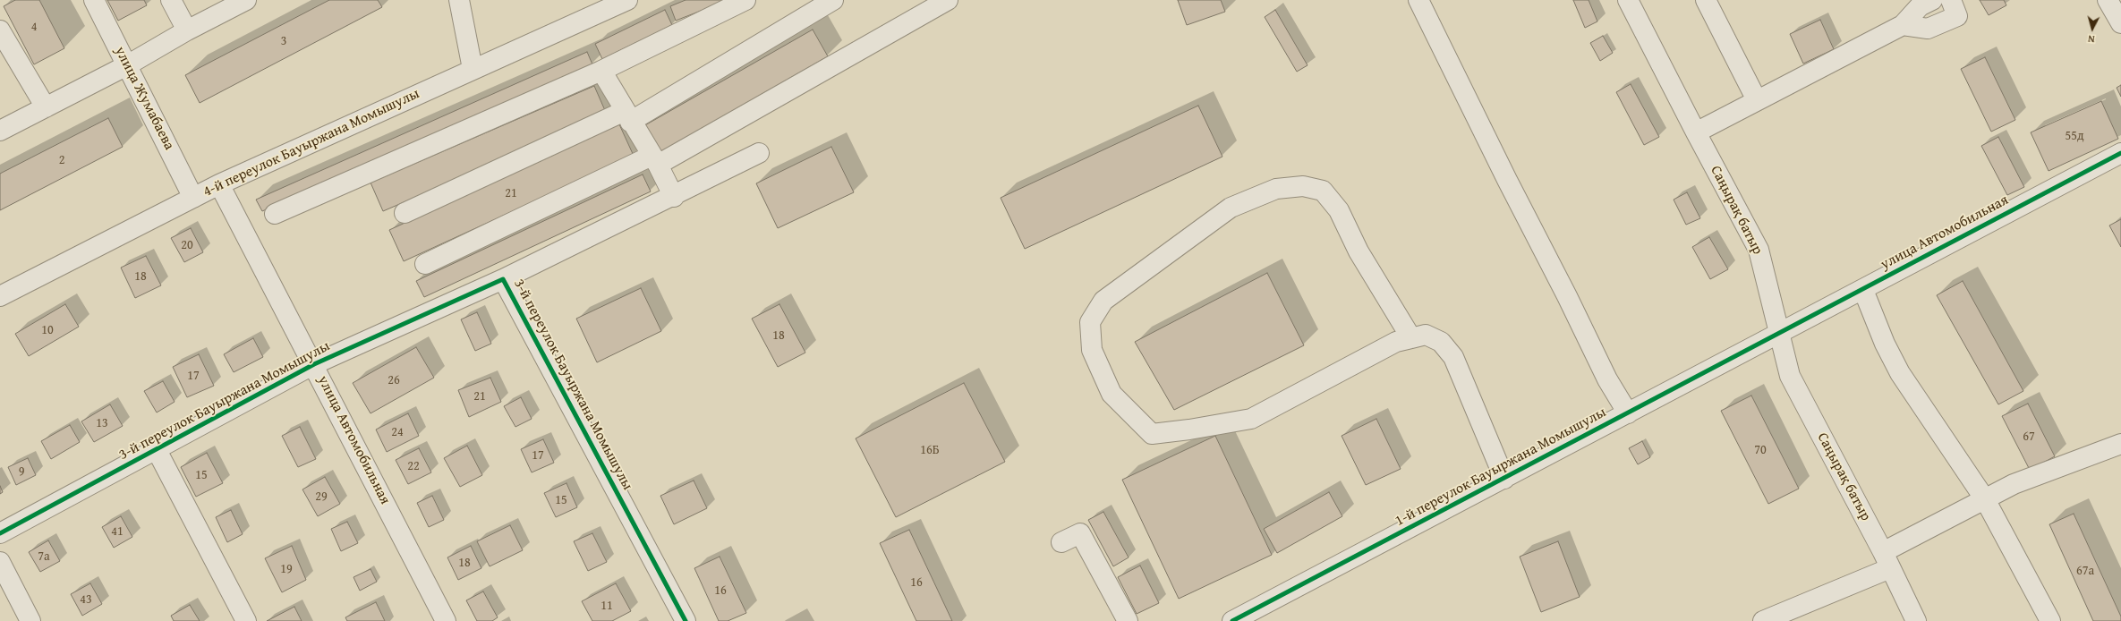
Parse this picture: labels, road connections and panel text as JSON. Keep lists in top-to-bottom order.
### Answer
{
  "streets": {
    "street": [
      "улица Жумабаева",
      "4-й переулок Бауыржана Момышулы",
      "Саңырақ батыр",
      "улица Автомобильная",
      "3-й переулок Бауыржана Момышулы",
      "1-й переулок Бауыржана Момышулы"
    ]
  },
  "crossings": [
    ["улица Жумабаева", "4-й переулок Бауыржана Момышулы"],
    ["4-й переулок Бауыржана Момышулы", "улица Автомобильная"],
    ["Саңырақ батыр", "улица Автомобильная"],
    ["Саңырақ батыр", "1-й переулок Бауыржана Момышулы"],
    ["улица Автомобильная", "3-й переулок Бауыржана Момышулы"],
    ["улица Автомобильная", "1-й переулок Бауыржана Момышулы"]
  ],
  "house_numbers": [
    "4",
    "3",
    "55д",
    "2",
    "21",
    "20",
    "18",
    "10",
    "18",
    "17",
    "26",
    "21",
    "13",
    "24",
    "67",
    "16Б",
    "70",
    "17",
    "22",
    "9",
    "15",
    "29",
    "15",
    "41",
    "7а",
    "18",
    "19",
    "67а",
    "16",
    "16",
    "43",
    "11"
  ],
  "north": "bottom"
}
